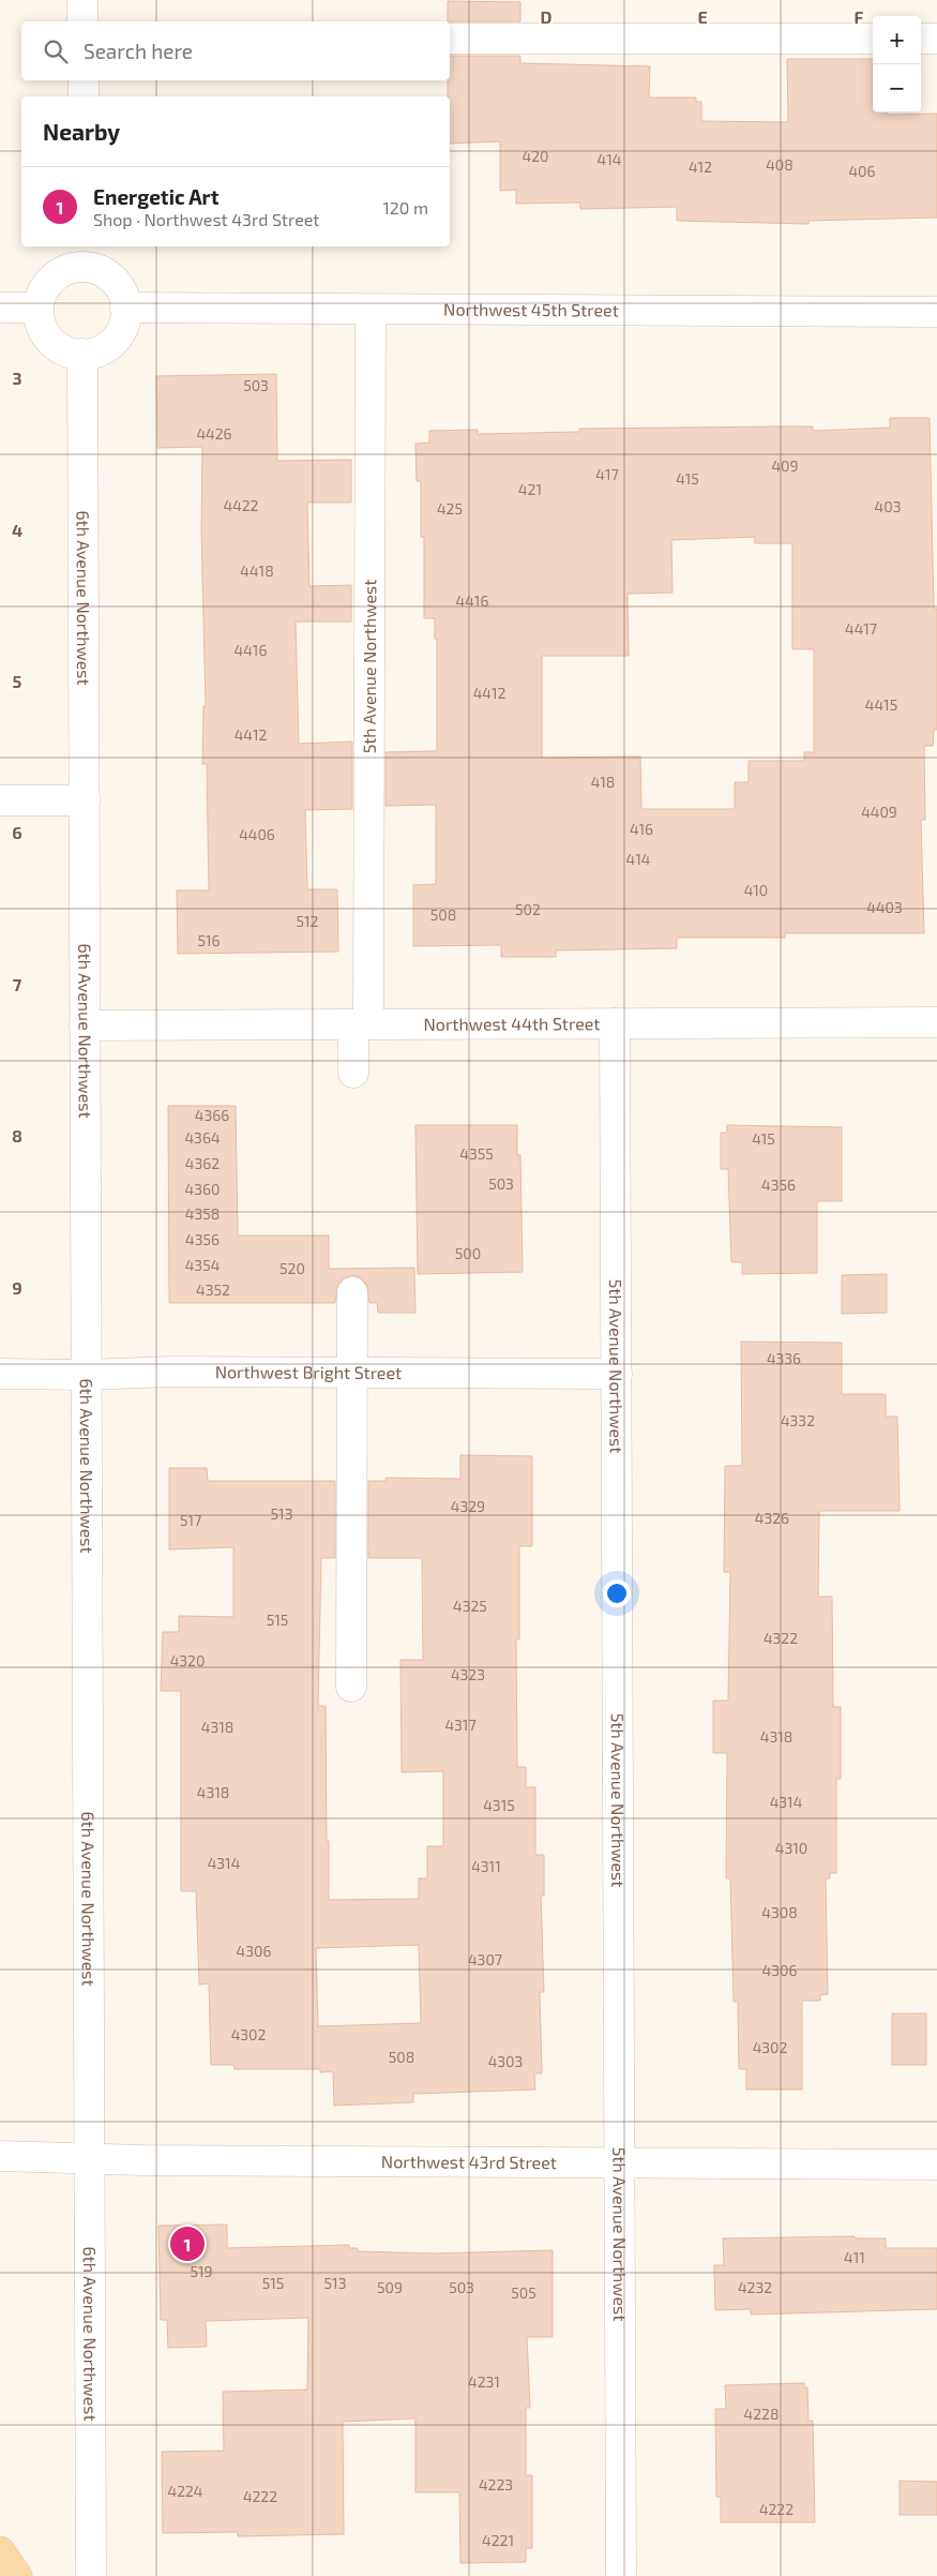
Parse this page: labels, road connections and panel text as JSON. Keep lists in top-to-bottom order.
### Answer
{
  "streets": {
    "street": [
      "Northwest 45th Street",
      "6th Avenue Northwest",
      "5th Avenue Northwest",
      "Northwest 44th Street",
      "Northwest Bright Street",
      "Northwest 43rd Street"
    ]
  },
  "crossings": [
    ["Northwest 45th Street", "6th Avenue Northwest"],
    ["Northwest 45th Street", "5th Avenue Northwest"],
    ["6th Avenue Northwest", "Northwest 44th Street"],
    ["6th Avenue Northwest", "Northwest Bright Street"],
    ["6th Avenue Northwest", "Northwest 43rd Street"],
    ["5th Avenue Northwest", "Northwest 44th Street"],
    ["5th Avenue Northwest", "Northwest Bright Street"],
    ["5th Avenue Northwest", "Northwest 43rd Street"]
  ],
  "house_numbers": [
    "420",
    "414",
    "408",
    "412",
    "406",
    "503",
    "4426",
    "409",
    "417",
    "415",
    "421",
    "4422",
    "403",
    "425",
    "4418",
    "4416",
    "4417",
    "4416",
    "4412",
    "4415",
    "4412",
    "418",
    "4409",
    "416",
    "4406",
    "414",
    "410",
    "4403",
    "502",
    "508",
    "512",
    "516",
    "4366",
    "4364",
    "415",
    "4355",
    "4362",
    "503",
    "4356",
    "4360",
    "4358",
    "4356",
    "500",
    "4354",
    "520",
    "4352",
    "4336",
    "4332",
    "4329",
    "513",
    "4326",
    "517",
    "4325",
    "515",
    "4322",
    "4320",
    "4323",
    "4317",
    "4318",
    "4318",
    "4318",
    "4314",
    "4315",
    "4310",
    "4314",
    "4311",
    "4308",
    "4306",
    "4307",
    "4306",
    "4302",
    "4302",
    "508",
    "4303",
    "411",
    "519",
    "515",
    "513",
    "509",
    "503",
    "4232",
    "505",
    "4231",
    "4228",
    "4223",
    "4224",
    "4222",
    "4222",
    "4221"
  ],
  "page": {
    "map_buttons": ["+", "−"],
    "search": "Search here",
    "heading": "Nearby",
    "list": [
      {
        "mark": "1",
        "name": "Energetic Art",
        "note": "Shop · Northwest 43rd Street",
        "value": "120 m"
      }
    ],
    "pins": "1"
  },
  "grid": {
    "columns": ["D", "E", "F"],
    "rows": [
      "3",
      "4",
      "5",
      "6",
      "7",
      "8",
      "9"
    ]
  }
}
